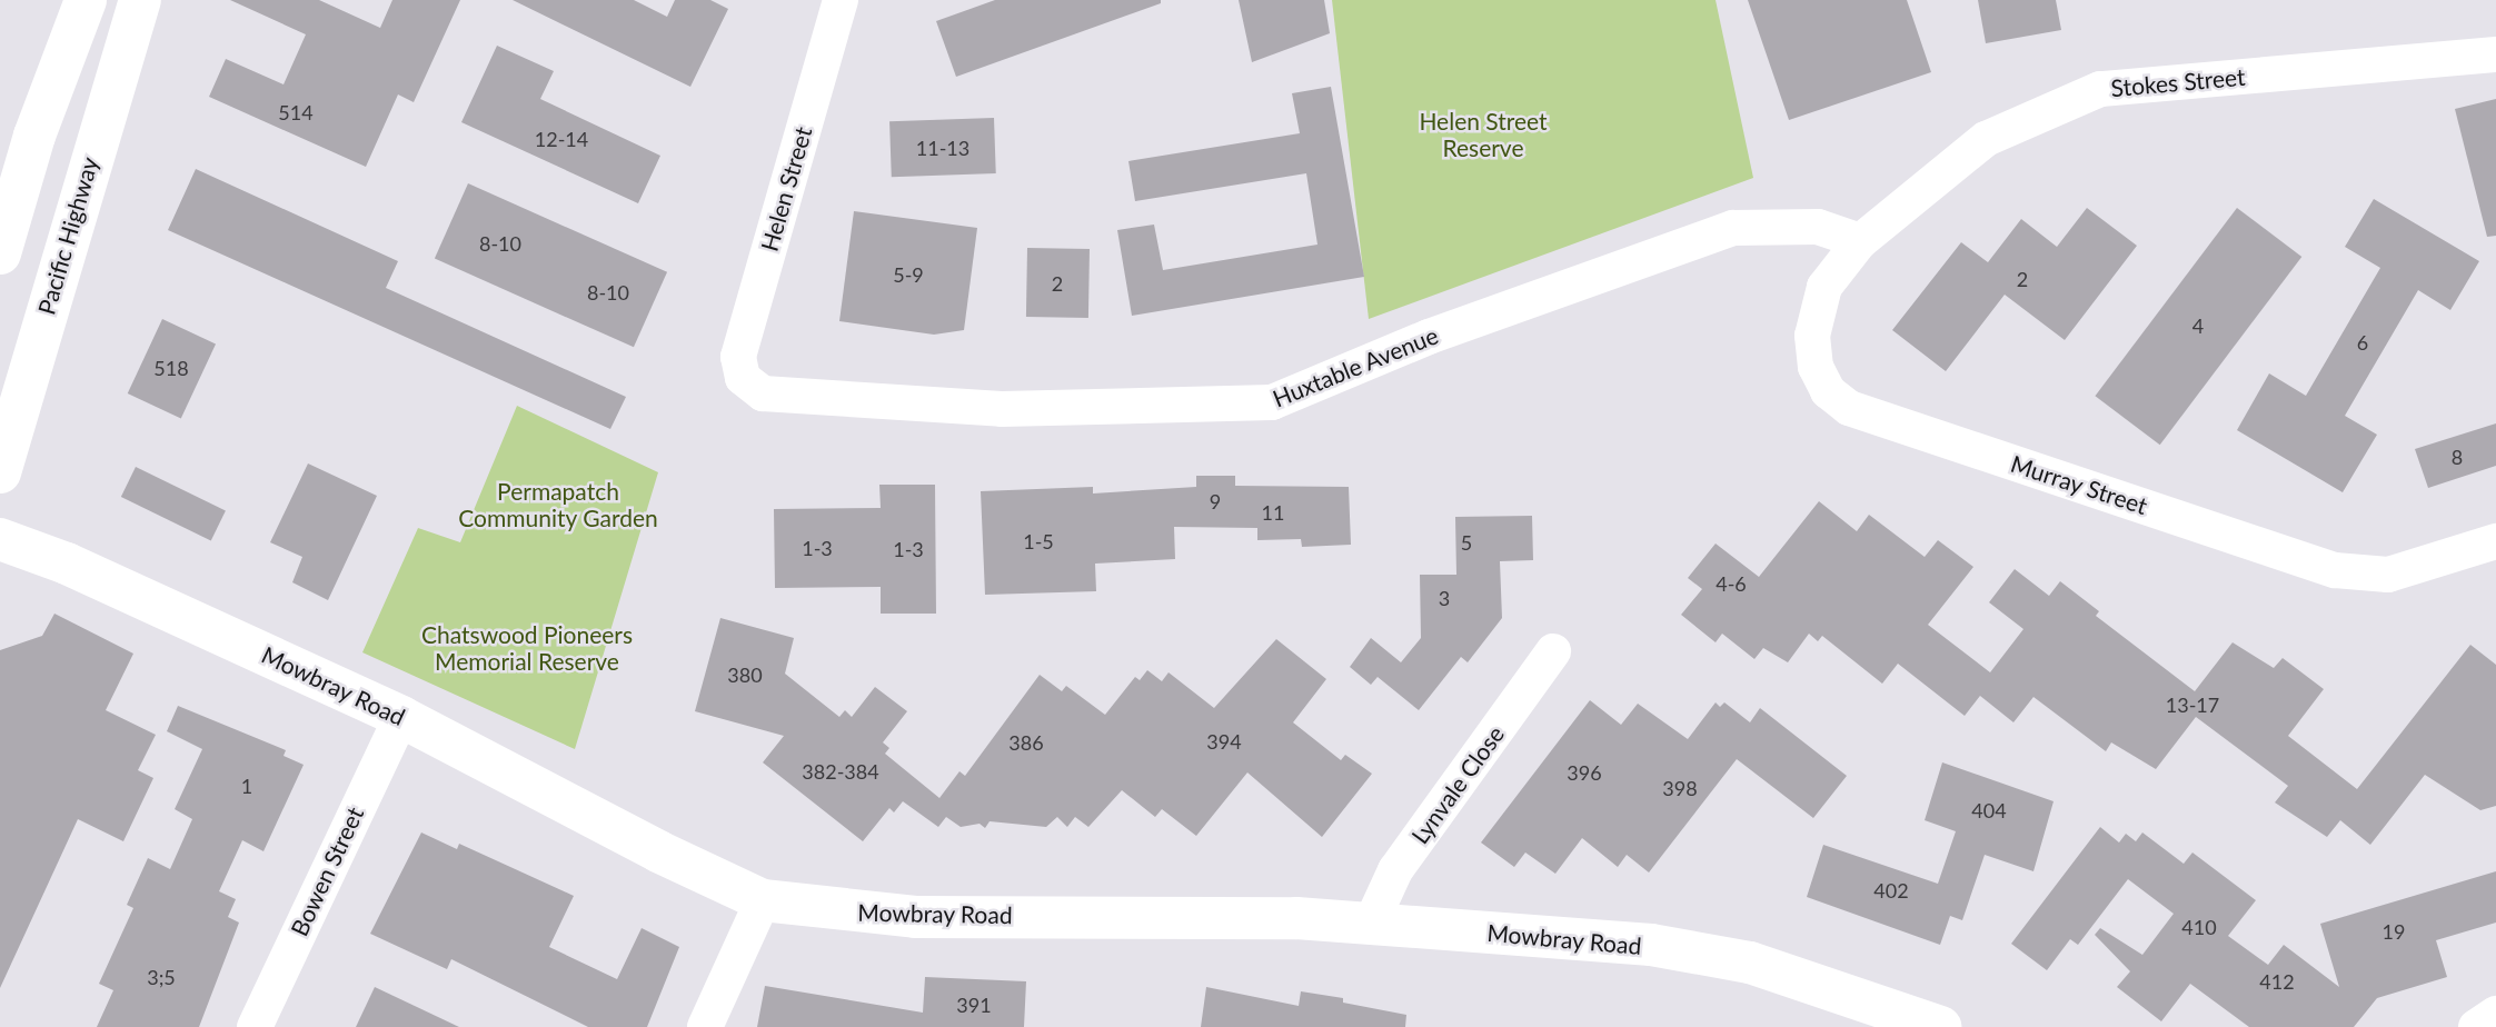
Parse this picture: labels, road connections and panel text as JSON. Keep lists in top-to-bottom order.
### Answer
{
  "streets": {
    "main road": ["Pacific Highway", "Mowbray Road"],
    "street": [
      "Stokes Street",
      "Helen Street",
      "Huxtable Avenue",
      "Murray Street",
      "Lynvale Close",
      "Bowen Street"
    ]
  },
  "crossings": [
    ["Stokes Street", "Huxtable Avenue"],
    ["Stokes Street", "Murray Street"],
    ["Helen Street", "Huxtable Avenue"],
    ["Huxtable Avenue", "Murray Street"],
    ["Mowbray Road", "Lynvale Close"],
    ["Mowbray Road", "Bowen Street"]
  ],
  "parks": ["Helen Street Reserve", "Permapatch Community Garden", "Chatswood Pioneers Memorial Reserve"],
  "house_numbers": [
    "514",
    "12-14",
    "11-13",
    "8-10",
    "5-9",
    "2",
    "2",
    "8-10",
    "4",
    "6",
    "518",
    "8",
    "9",
    "11",
    "1-5",
    "5",
    "1-3",
    "1-3",
    "4-6",
    "3",
    "380",
    "13-17",
    "394",
    "386",
    "382-384",
    "396",
    "1",
    "398",
    "404",
    "402",
    "410",
    "19",
    "3;5",
    "412",
    "391"
  ]
}
